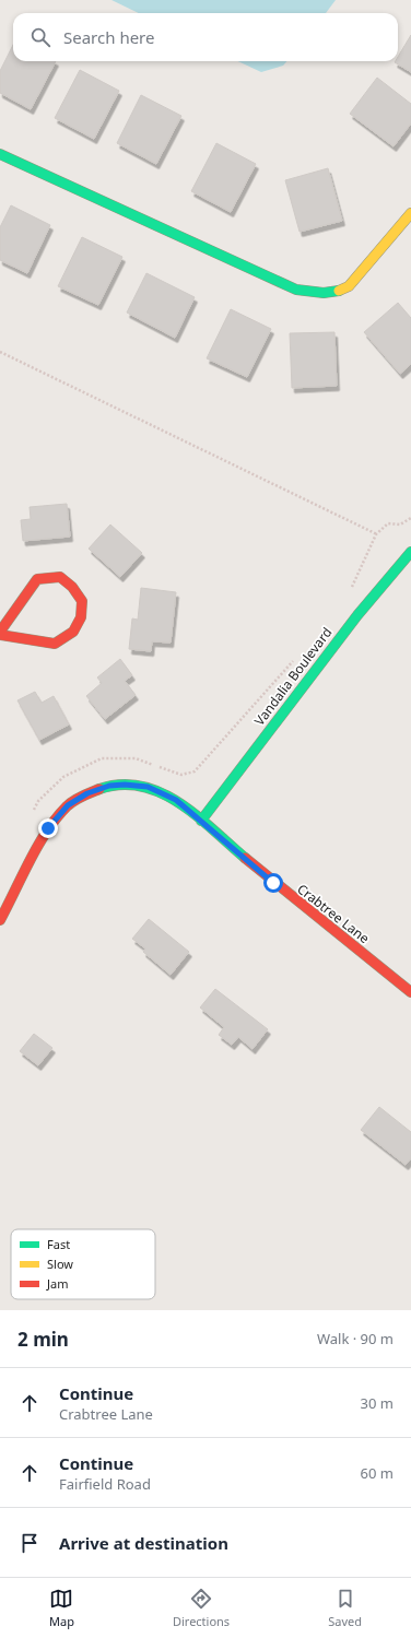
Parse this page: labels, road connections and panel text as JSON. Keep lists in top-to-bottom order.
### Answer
{
  "streets": {
    "street": ["Vandalia Boulevard", "Crabtree Lane"]
  },
  "crossings": [
    ["Vandalia Boulevard", "Crabtree Lane"]
  ],
  "legend": ["Fast", "Slow", "Jam"],
  "page": {
    "search": "Search here",
    "heading": ["2 min", "Walk · 90 m"],
    "list": [
      ["Continue", "Crabtree Lane", "30 m"],
      ["Continue", "Fairfield Road", "60 m"],
      "Arrive at destination"
    ],
    "nav": ["Map", "Directions", "Saved"]
  }
}
